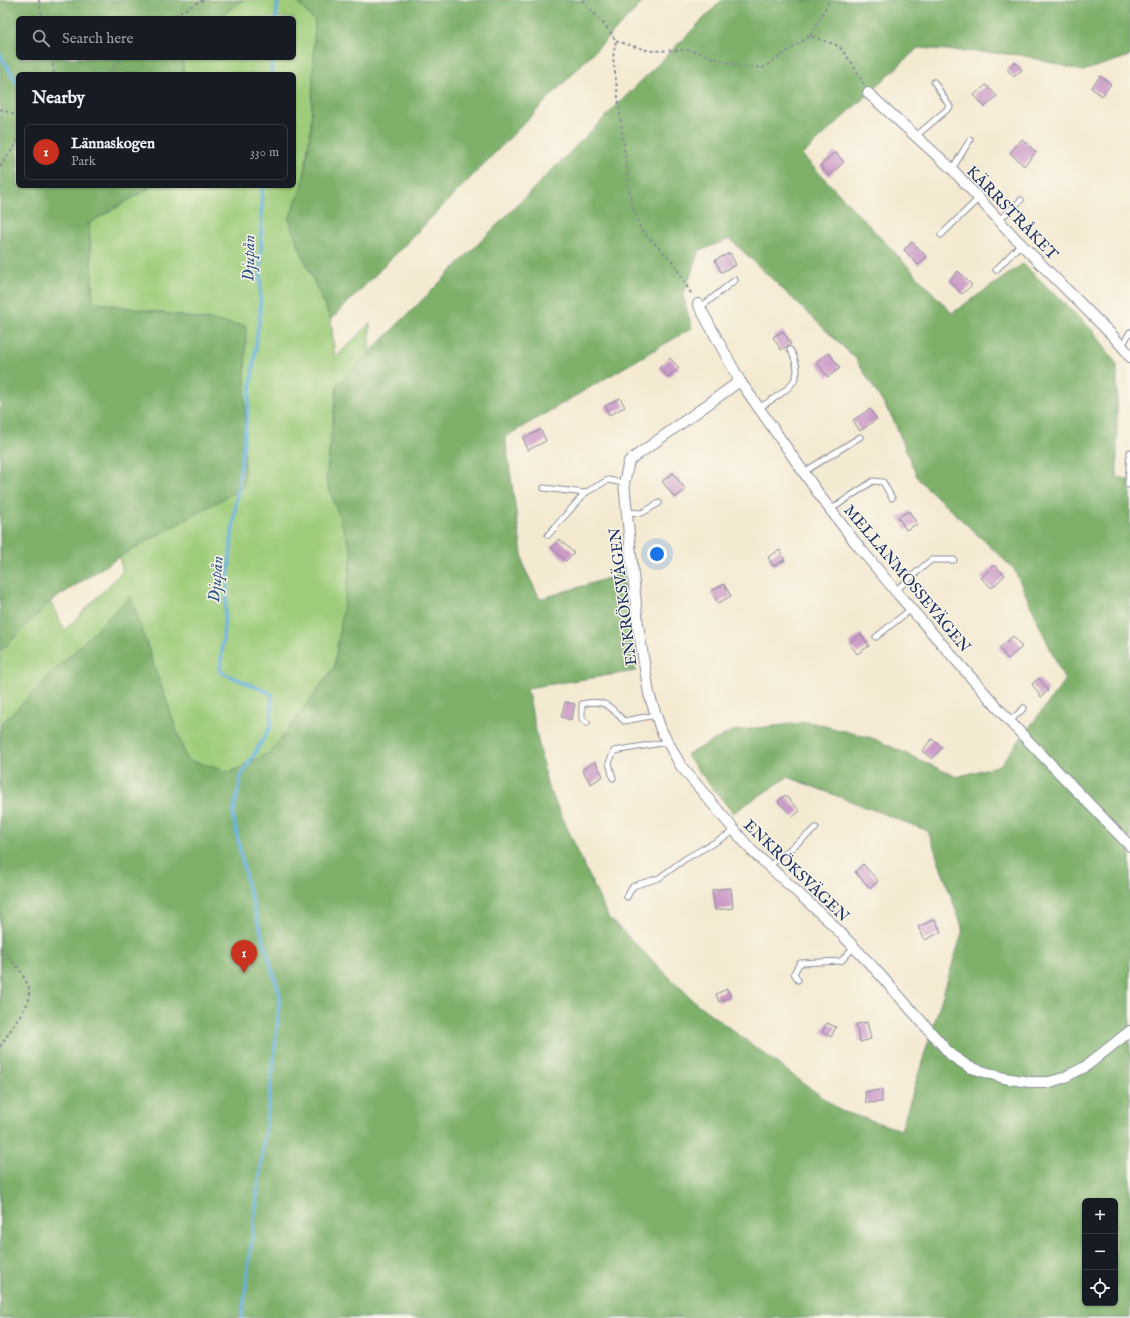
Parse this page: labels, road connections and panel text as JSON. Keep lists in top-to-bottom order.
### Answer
{
  "streets": {
    "street": ["KÄRRSTRÅKET", "MELLANMOSSEVÄGEN", "ENKRÖKSVÄGEN"]
  },
  "crossings": [
    ["MELLANMOSSEVÄGEN", "ENKRÖKSVÄGEN"]
  ],
  "water": ["Djupån"],
  "page": {
    "search": "Search here",
    "heading": "Nearby",
    "list": [
      {
        "mark": "1",
        "name": "Lännaskogen",
        "note": "Park",
        "value": "330 m"
      }
    ],
    "pins": "1",
    "map_buttons": ["+", "−"]
  }
}
